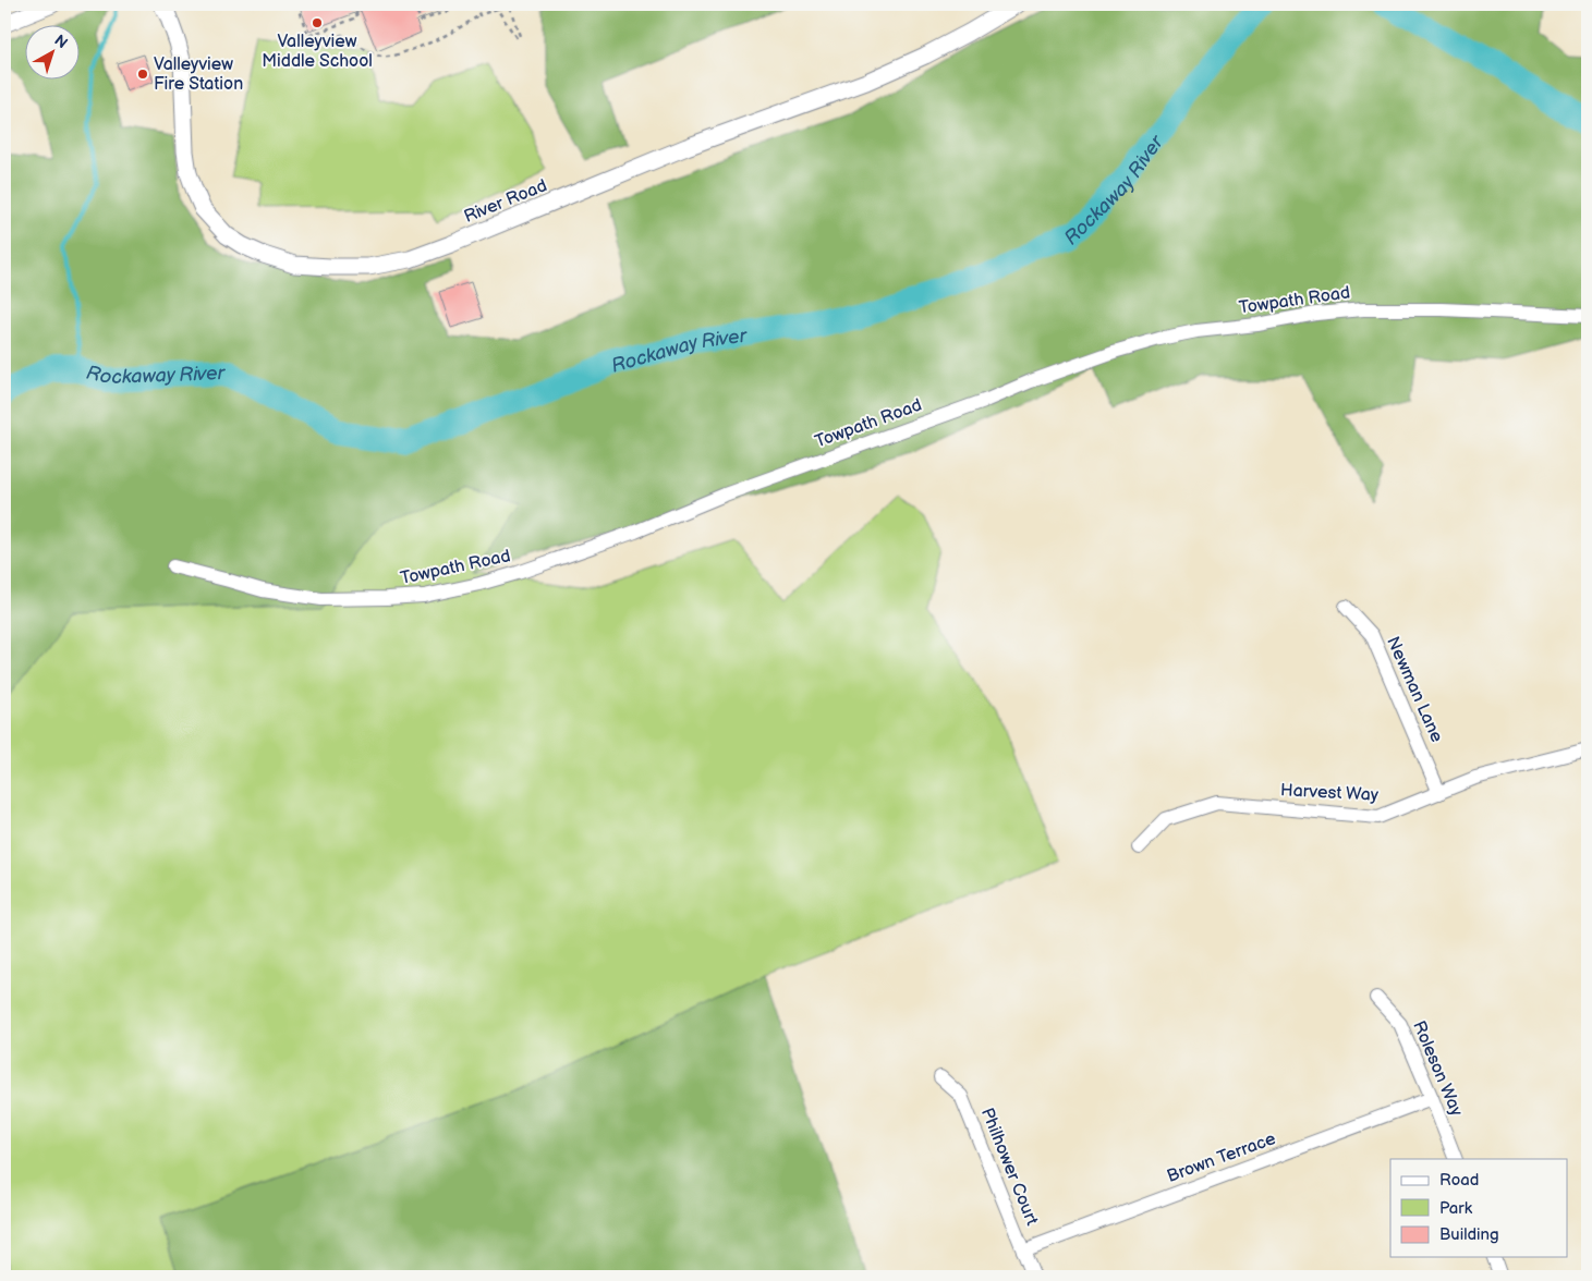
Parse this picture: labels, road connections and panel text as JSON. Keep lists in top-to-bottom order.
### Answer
{
  "streets": {
    "street": [
      "River Road",
      "Towpath Road",
      "Newman Lane",
      "Harvest Way",
      "Roleson Way",
      "Brown Terrace",
      "Philhower Court"
    ]
  },
  "crossings": [
    ["Newman Lane", "Harvest Way"],
    ["Roleson Way", "Brown Terrace"],
    ["Brown Terrace", "Philhower Court"]
  ],
  "water": ["Rockaway River"],
  "places": ["Valleyview Middle School", "Valleyview Fire Station"],
  "legend": ["Road", "Park", "Building"],
  "north": "top right"
}
